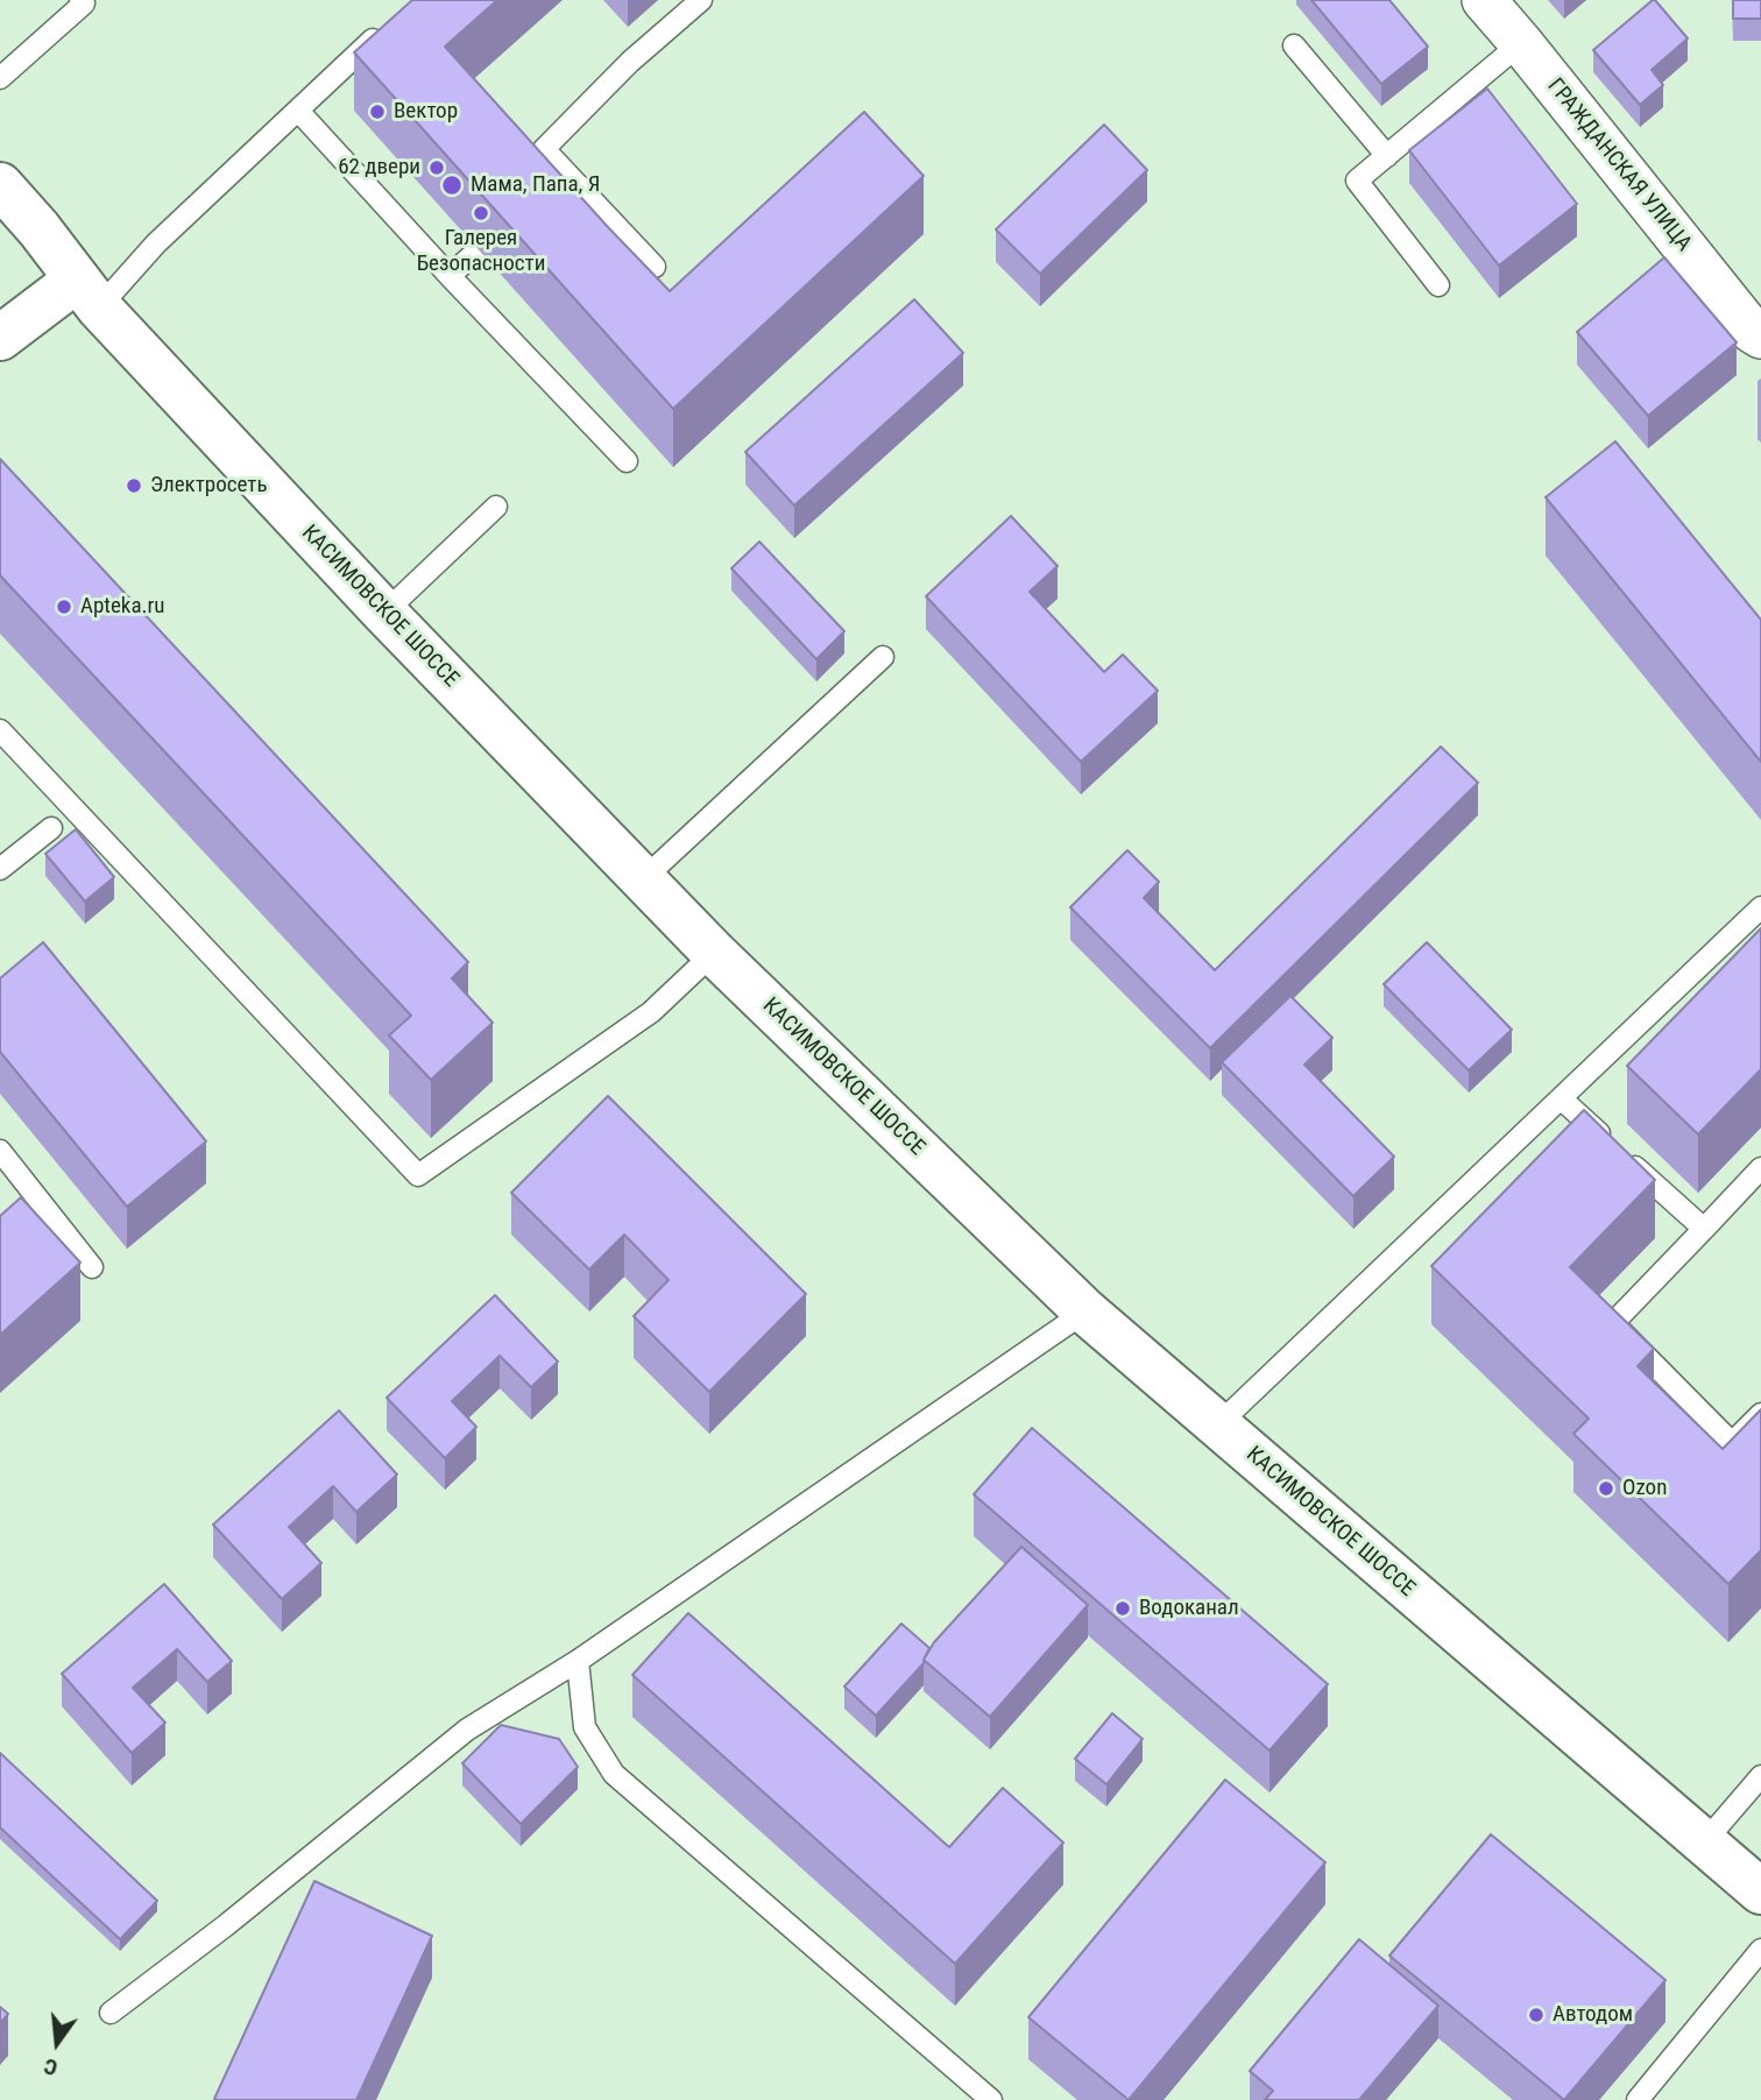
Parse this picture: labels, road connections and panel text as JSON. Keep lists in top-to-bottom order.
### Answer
{
  "streets": {
    "main road": ["КАСИМОВСКОЕ ШОССЕ"],
    "street": ["ГРАЖДАНСКАЯ УЛИЦА"]
  },
  "places": [
    "Вектор",
    "62 двери",
    "Мама, Папа, Я",
    "Галерея Безопасности",
    "Электросеть",
    "Apteka.ru",
    "Ozon",
    "Водоканал",
    "Автодом"
  ],
  "north": "bottom"
}
